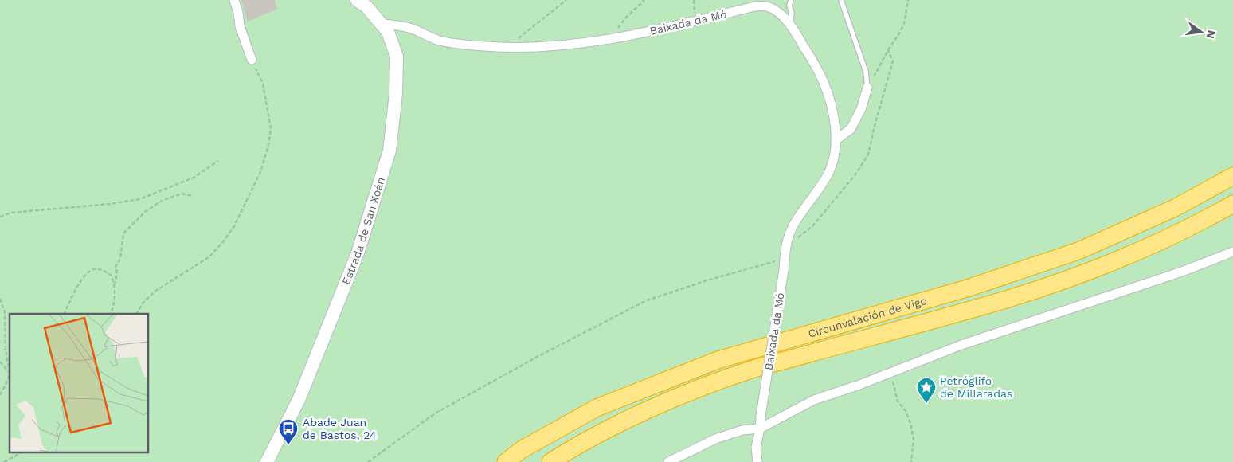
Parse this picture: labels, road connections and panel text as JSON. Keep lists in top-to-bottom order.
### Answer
{
  "streets": {
    "highway": ["Circunvalación de Vigo"],
    "street": ["Baixada da Mó", "Estrada de San Xoán"]
  },
  "crossings": [
    ["Baixada da Mó", "Estrada de San Xoán"]
  ],
  "places": {
    "place": ["Petróglifo de Millaradas"],
    "bus stop": ["Abade Juan de Bastos, 24"]
  },
  "north": "right"
}
